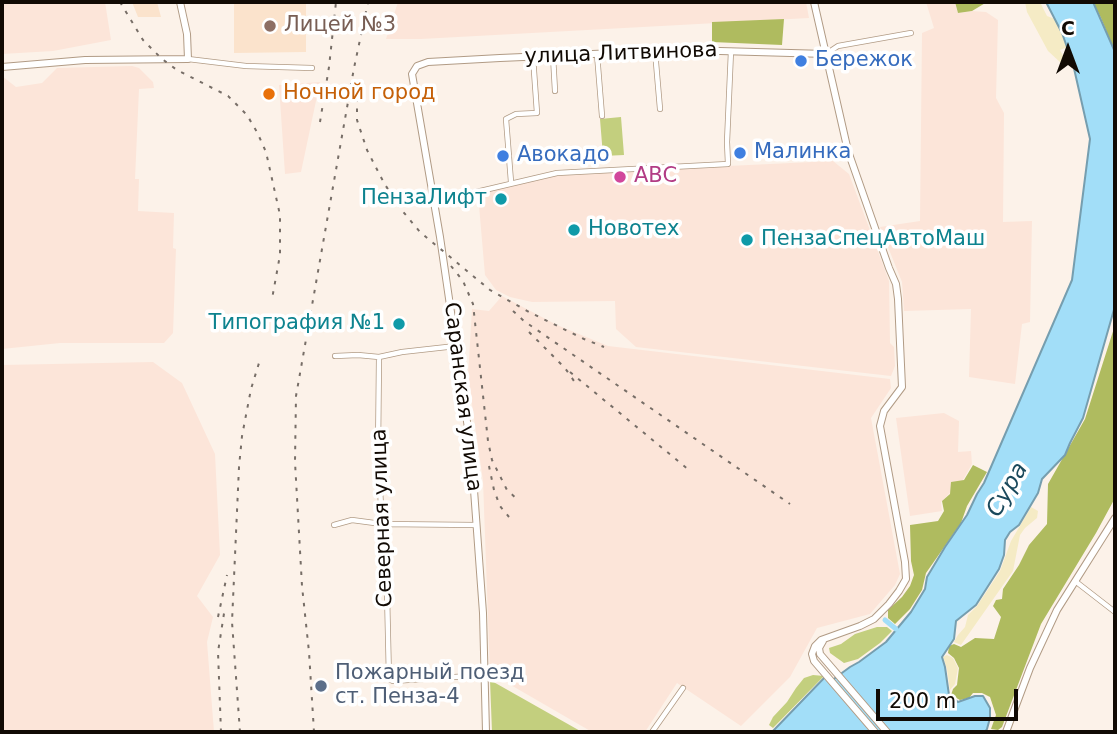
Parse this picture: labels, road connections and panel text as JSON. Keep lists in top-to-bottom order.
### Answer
{
  "streets": {
    "main road": ["улица Литвинова", "Саранская улица"],
    "street": ["Северная улица"]
  },
  "crossings": [
    ["улица Литвинова", "Саранская улица"],
    ["Саранская улица", "Северная улица"]
  ],
  "water": ["Сура"],
  "places": [
    "Лицей №3",
    "Бережок",
    "Ночной город",
    "Малинка",
    "Авокадо",
    "ABC",
    "ПензаЛифт",
    "Новотех",
    "ПензаСпецАвтоМаш",
    "Типография №1",
    "Пожарный поезд ст. Пенза-4"
  ],
  "scale_bar": "200 m",
  "north": "top"
}
